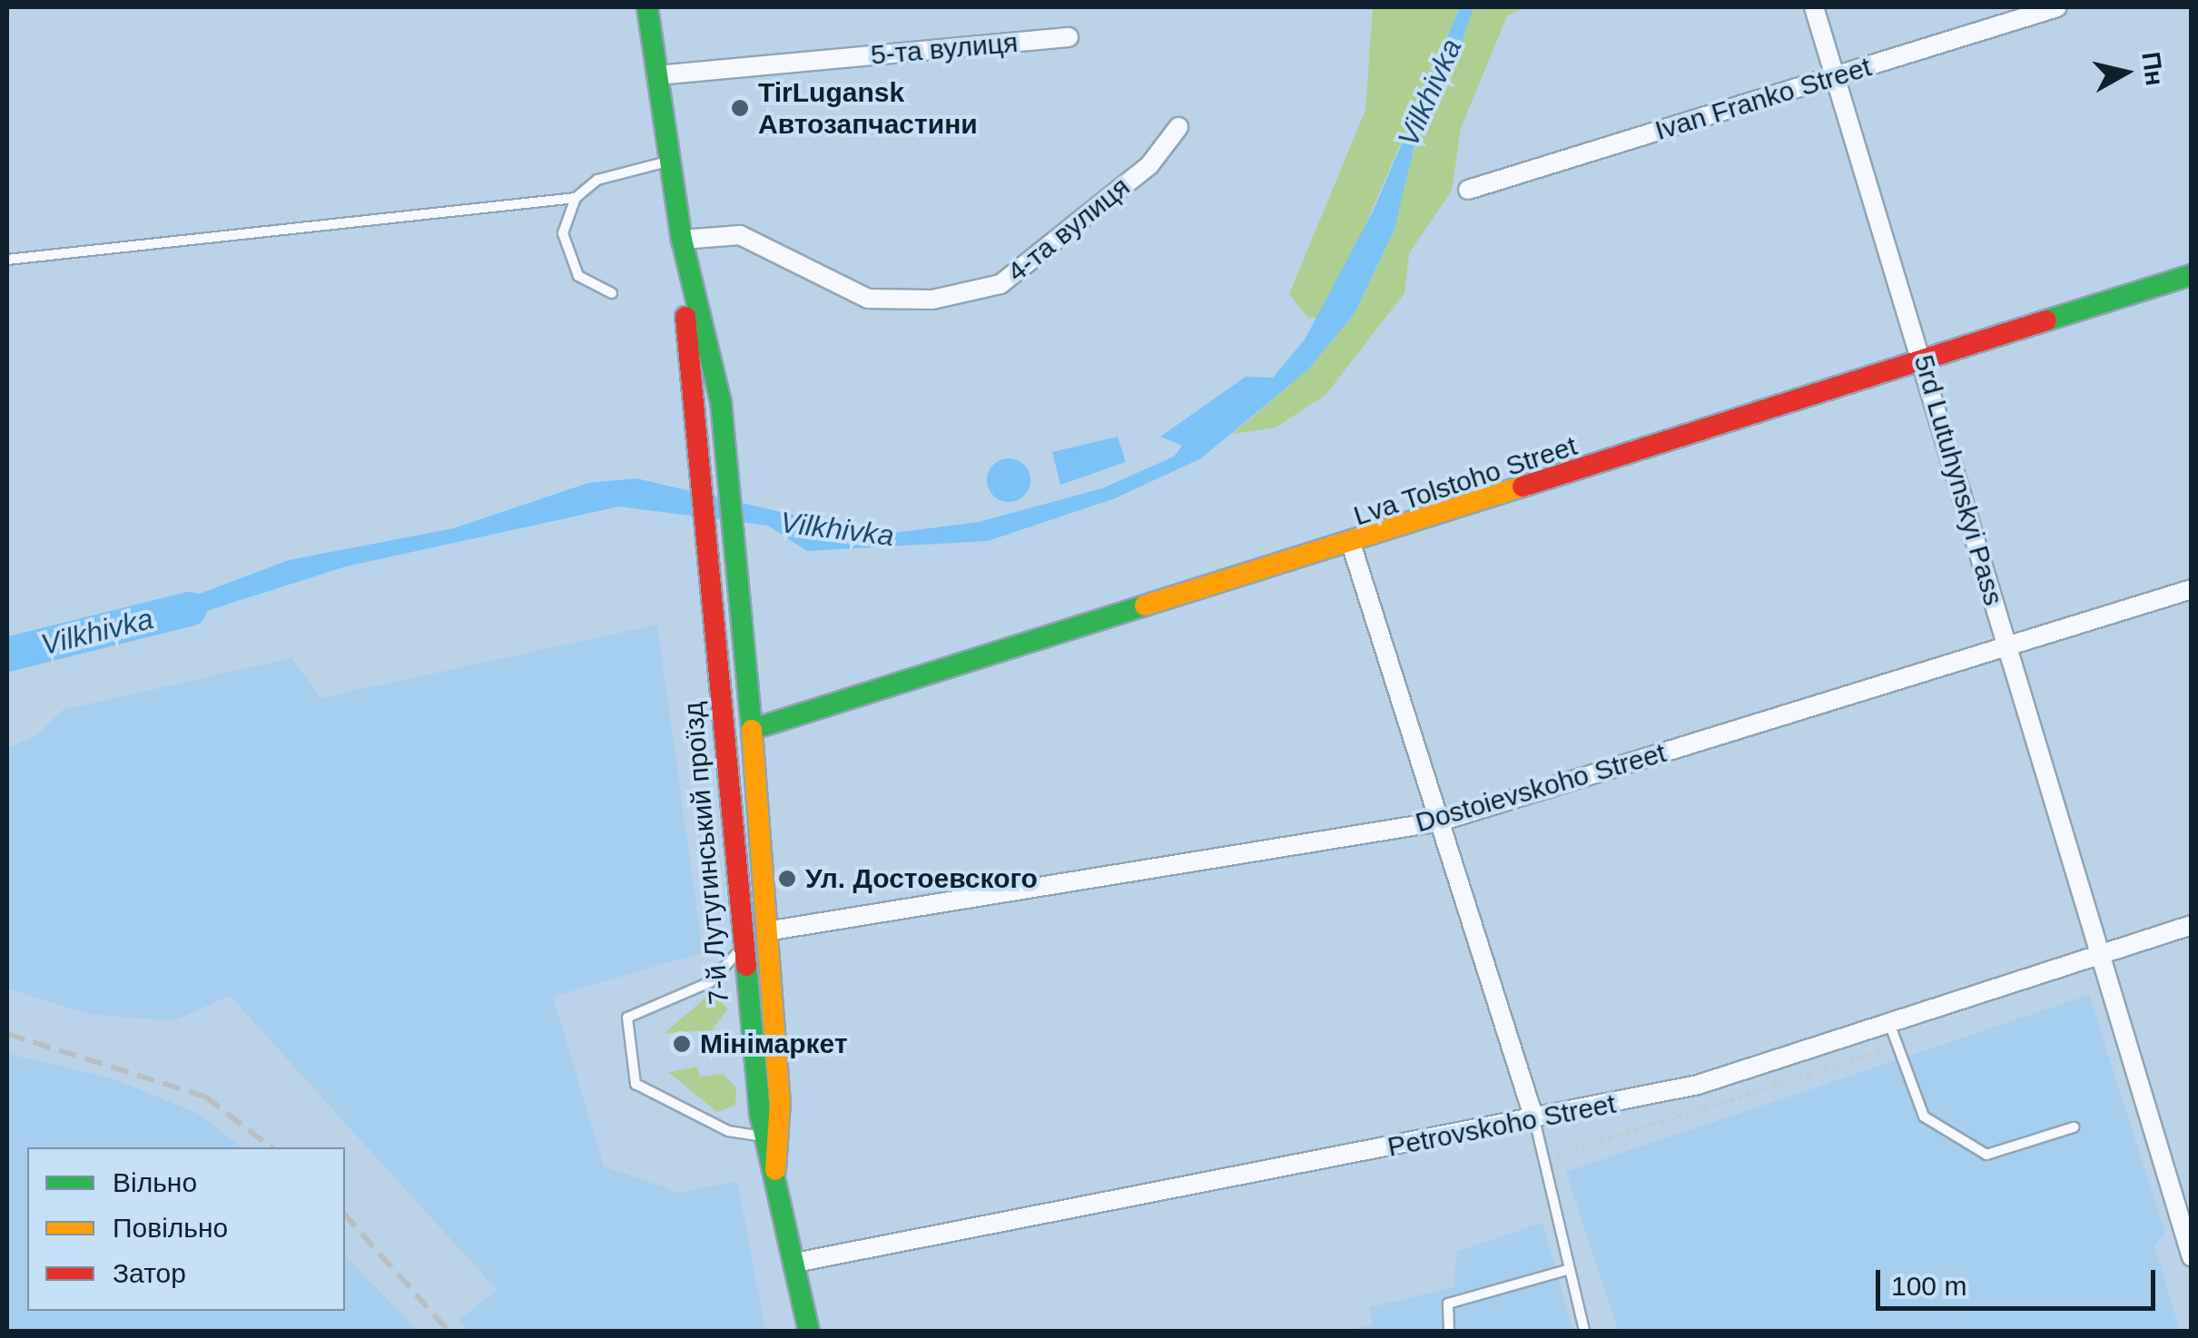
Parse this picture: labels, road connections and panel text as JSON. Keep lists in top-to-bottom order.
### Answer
{
  "streets": {
    "main road": ["Lva Tolstoho Street", "7-й Лутугинський проїзд"],
    "street": [
      "5-та вулиця",
      "Ivan Franko Street",
      "4-та вулиця",
      "5rd Lutuhynskyi Pass",
      "Dostoievskoho Street",
      "Petrovskoho Street"
    ]
  },
  "crossings": [
    ["Ivan Franko Street", "5rd Lutuhynskyi Pass"],
    ["4-та вулиця", "7-й Лутугинський проїзд"],
    ["5rd Lutuhynskyi Pass", "Lva Tolstoho Street"],
    ["5rd Lutuhynskyi Pass", "Dostoievskoho Street"],
    ["5rd Lutuhynskyi Pass", "Petrovskoho Street"],
    ["Lva Tolstoho Street", "7-й Лутугинський проїзд"],
    ["Dostoievskoho Street", "7-й Лутугинський проїзд"],
    ["7-й Лутугинський проїзд", "Petrovskoho Street"]
  ],
  "water": ["Vilkhivka"],
  "places": ["TirLugansk Автозапчастини", "Ул. Достоевского", "Мінімаркет"],
  "legend": ["Вільно", "Повільно", "Затор"],
  "scale_bar": "100 m",
  "north": "right"
}
